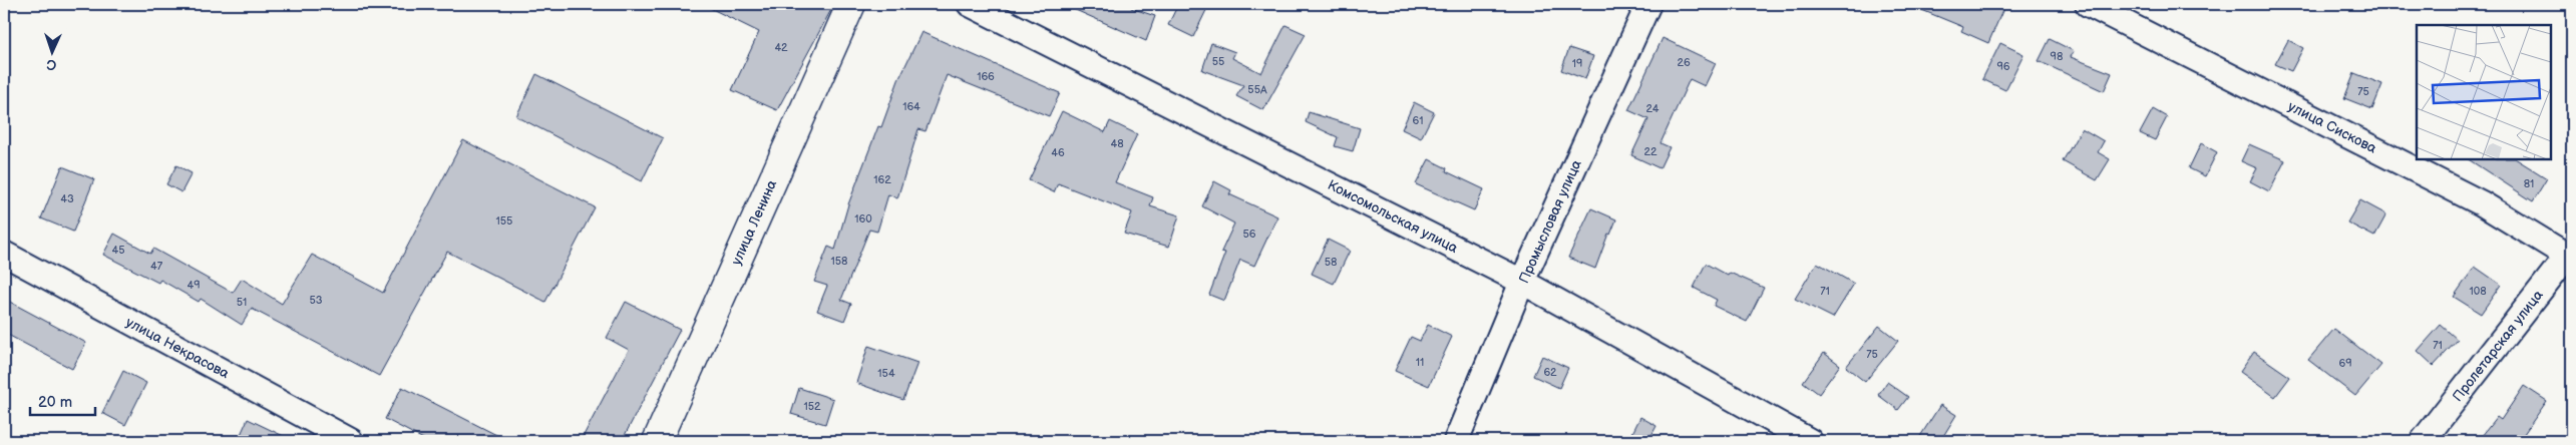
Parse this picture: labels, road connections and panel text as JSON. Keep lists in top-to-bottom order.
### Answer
{
  "streets": {
    "street": [
      "улица Сискова",
      "Комсомольская улица",
      "Промысловая улица",
      "улица Ленина",
      "Пролетарская улица",
      "улица Некрасова"
    ]
  },
  "crossings": [
    ["улица Сискова", "Пролетарская улица"],
    ["Комсомольская улица", "Промысловая улица"]
  ],
  "house_numbers": [
    "42",
    "98",
    "55",
    "26",
    "19",
    "96",
    "166",
    "55А",
    "75",
    "164",
    "24",
    "61",
    "48",
    "22",
    "46",
    "162",
    "81",
    "43",
    "160",
    "155",
    "56",
    "45",
    "158",
    "58",
    "47",
    "49",
    "71",
    "108",
    "53",
    "51",
    "71",
    "75",
    "11",
    "69",
    "62",
    "154",
    "152"
  ],
  "scale_bar": "20 m",
  "north": "bottom"
}
